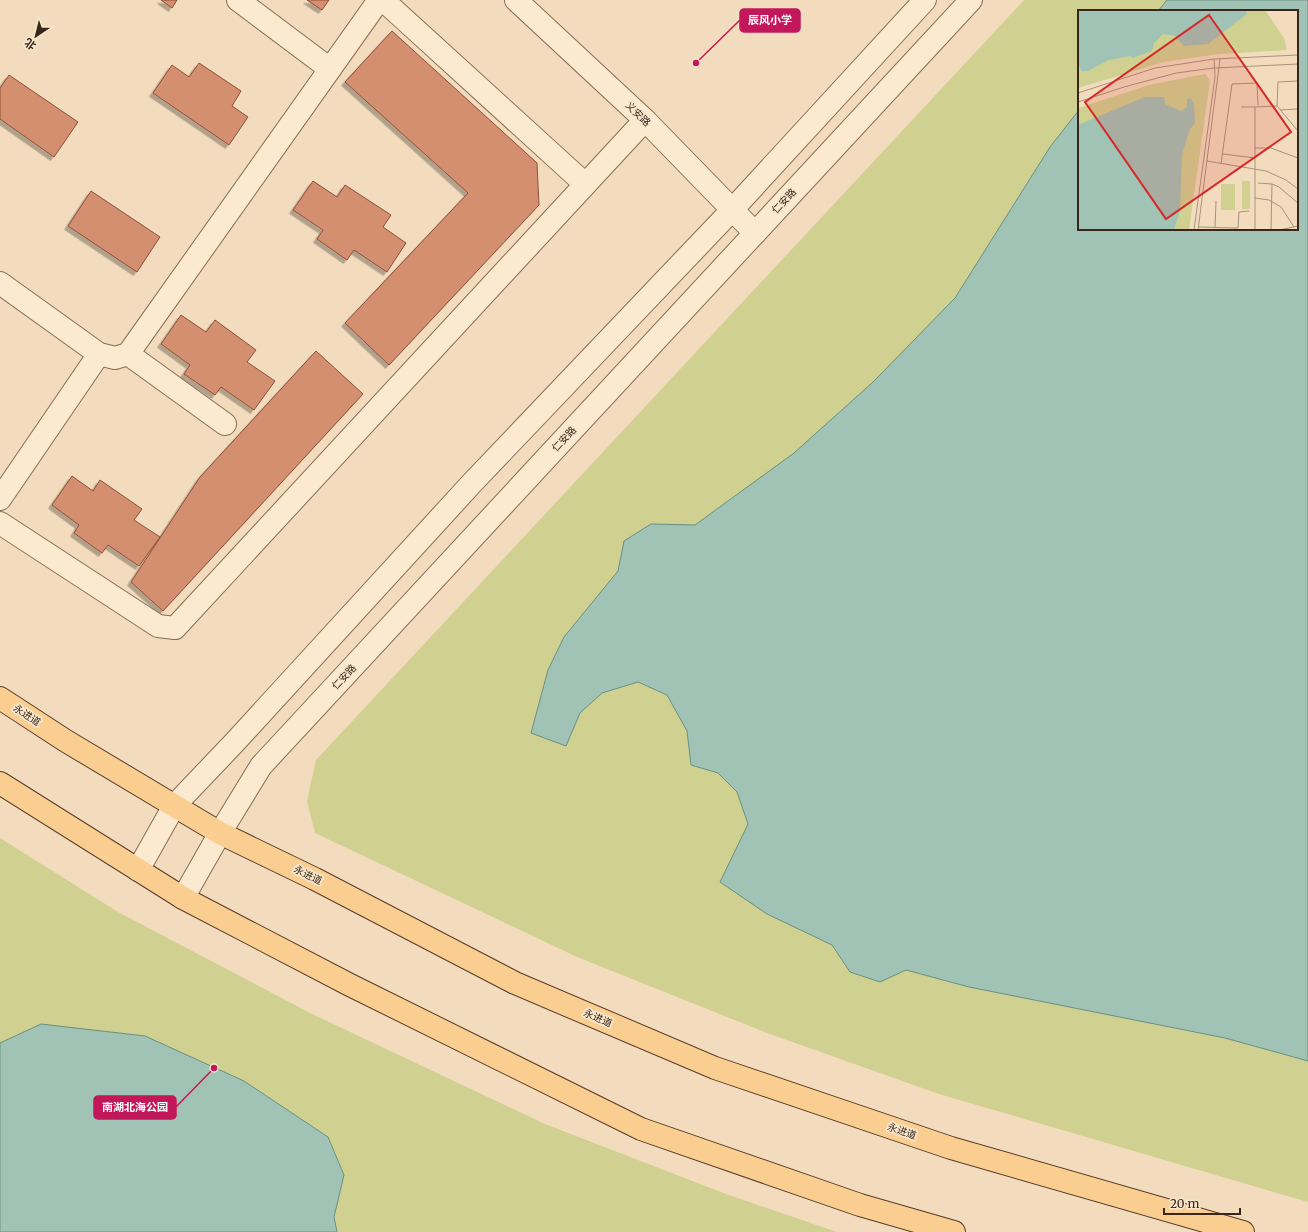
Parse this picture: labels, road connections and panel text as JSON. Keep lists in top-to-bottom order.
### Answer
{
  "streets": {
    "main road": ["永进道"],
    "street": ["义安路", "仁安路"]
  },
  "crossings": [
    ["义安路", "仁安路"],
    ["仁安路", "永进道"]
  ],
  "places": ["辰风小学", "南湖北海公园"],
  "scale_bar": "20 m",
  "north": "bottom left"
}
